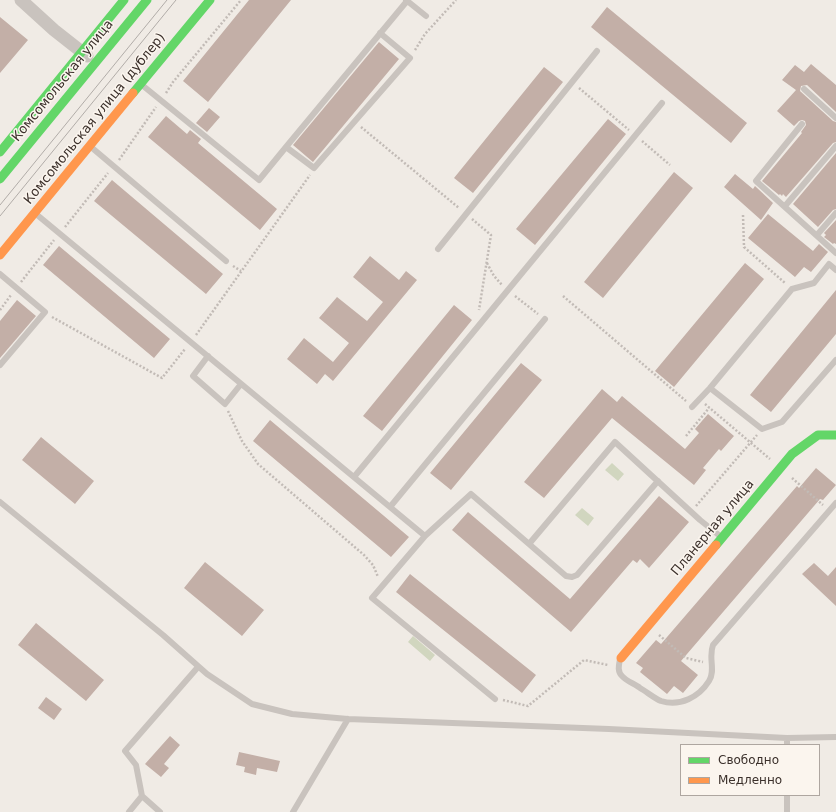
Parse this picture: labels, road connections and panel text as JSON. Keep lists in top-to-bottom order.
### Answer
{
  "streets": {
    "street": ["Комсомольская улица", "Комсомольская улица (дублер)", "Планерная улица"]
  },
  "legend": ["Свободно", "Медленно"]
}
